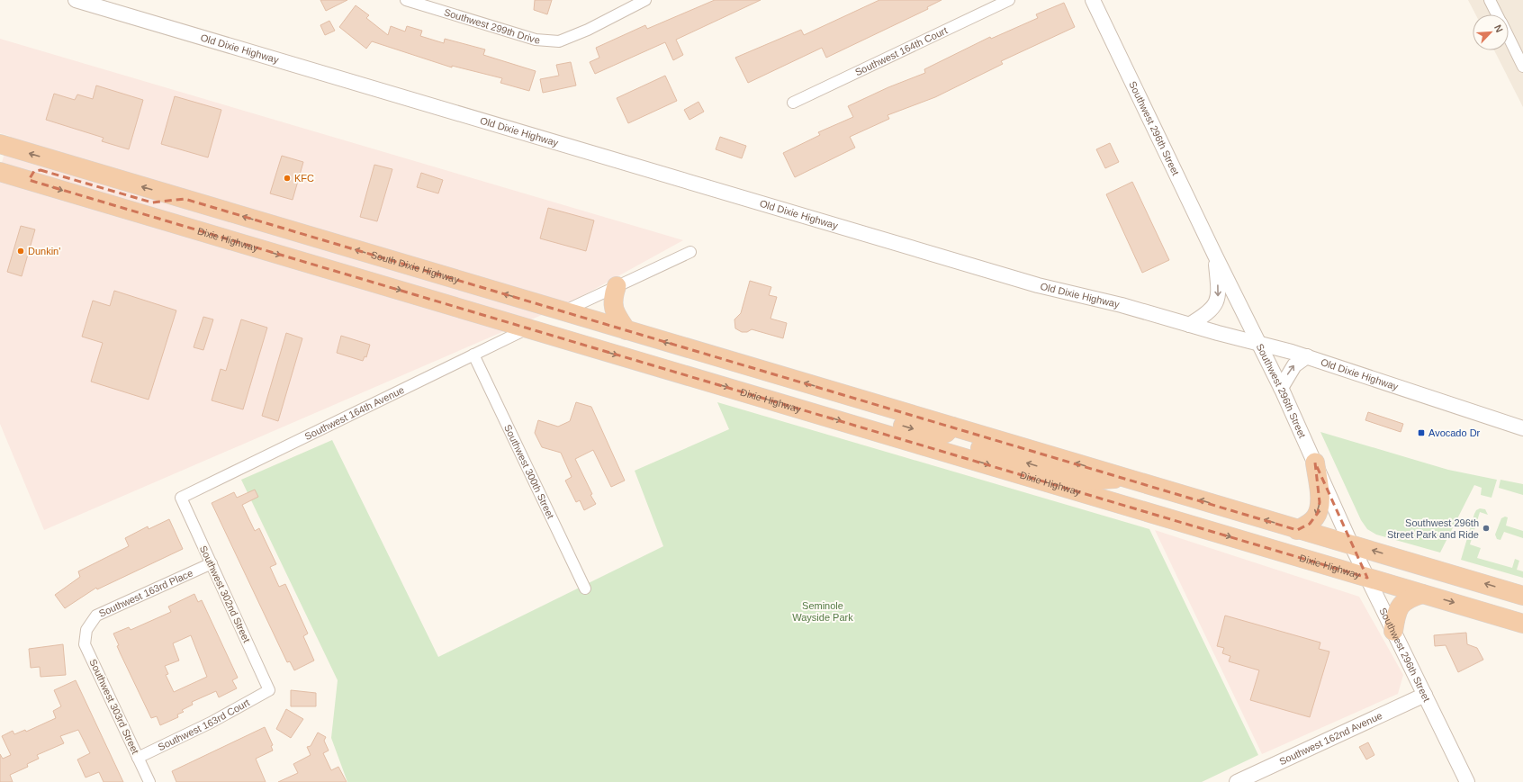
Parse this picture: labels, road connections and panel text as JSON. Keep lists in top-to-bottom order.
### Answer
{
  "streets": {
    "highway": ["Dixie Highway", "South Dixie Highway"],
    "street": [
      "Southwest 299th Drive",
      "Old Dixie Highway",
      "Southwest 164th Court",
      "Southwest 296th Street",
      "Southwest 164th Avenue",
      "Southwest 300th Street",
      "Southwest 163rd Place",
      "Southwest 302nd Street",
      "Southwest 303rd Street",
      "Southwest 163rd Court",
      "Southwest 162nd Avenue"
    ]
  },
  "crossings": [
    ["Old Dixie Highway", "Southwest 296th Street"],
    ["Southwest 296th Street", "Dixie Highway"],
    ["Southwest 296th Street", "Southwest 162nd Avenue"],
    ["Dixie Highway", "Southwest 164th Avenue"],
    ["Southwest 164th Avenue", "Southwest 300th Street"],
    ["Southwest 164th Avenue", "Southwest 302nd Street"],
    ["Southwest 163rd Place", "Southwest 302nd Street"],
    ["Southwest 163rd Place", "Southwest 303rd Street"],
    ["Southwest 302nd Street", "Southwest 163rd Court"],
    ["Southwest 303rd Street", "Southwest 163rd Court"]
  ],
  "parks": ["Seminole Wayside Park"],
  "places": {
    "other": ["KFC", "Dunkin'", "Southwest 296th Street Park and Ride"],
    "transit": ["Avocado Dr"]
  },
  "north": "top right"
}
